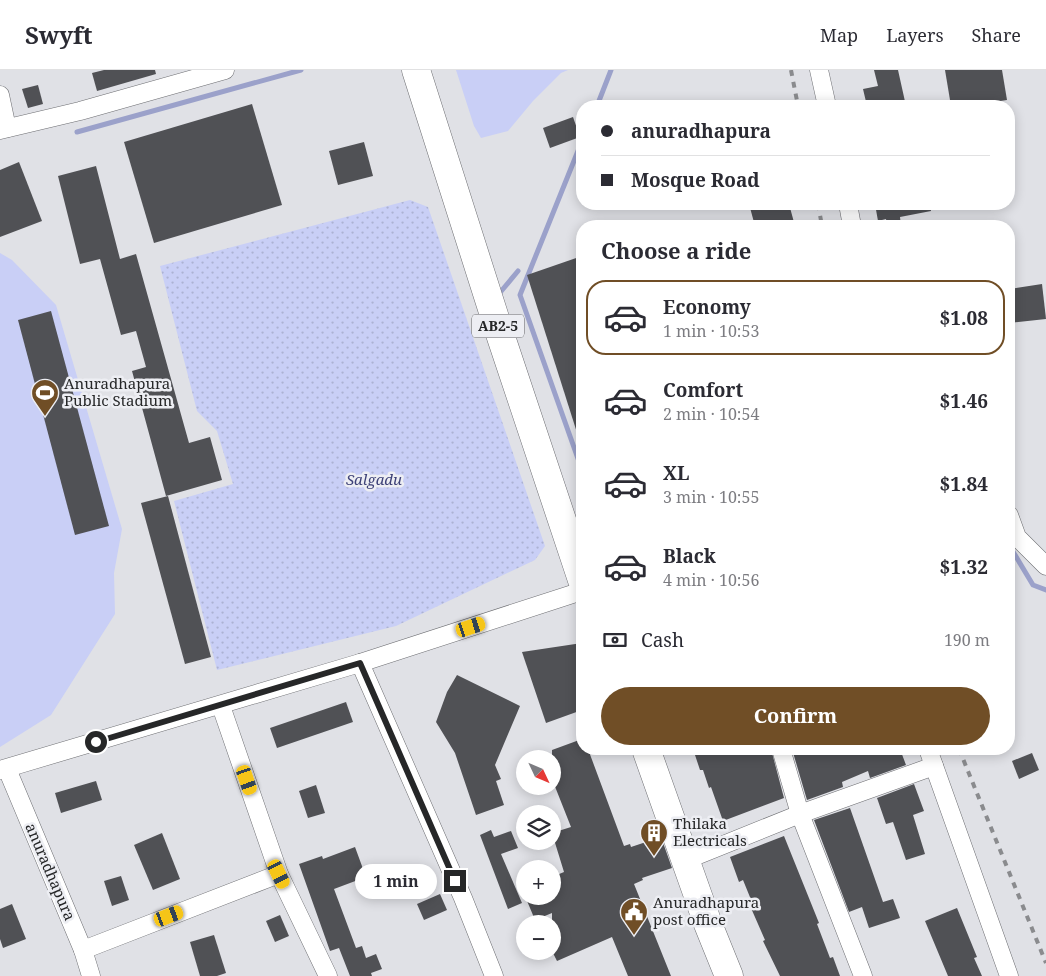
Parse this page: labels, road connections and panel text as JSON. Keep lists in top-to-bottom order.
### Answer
{
  "streets": {
    "main road": ["AB2-5"],
    "street": ["anuradhapura"]
  },
  "parks": ["Salgadu"],
  "places": {
    "sports": ["Anuradhapura Public Stadium"],
    "building": ["Thilaka Electricals"],
    "public building": ["Anuradhapura post office"]
  },
  "north": "bottom right",
  "page": {
    "header": "Swyft",
    "nav": ["Map", "Layers", "Share"],
    "banner": ["anuradhapura", "Mosque Road"],
    "heading": "Choose a ride",
    "list": [
      {
        "name": "Economy",
        "note": "1 min · 10:53",
        "value": "$1.08"
      },
      {
        "name": "Comfort",
        "note": "2 min · 10:54",
        "value": "$1.46"
      },
      {
        "name": "XL",
        "note": "3 min · 10:55",
        "value": "$1.84"
      },
      {
        "name": "Black",
        "note": "4 min · 10:56",
        "value": "$1.32"
      }
    ],
    "pay": ["Cash", "190 m"],
    "buttons": "Confirm",
    "map_buttons": ["+", "−"],
    "bubble": "1 min"
  }
}
